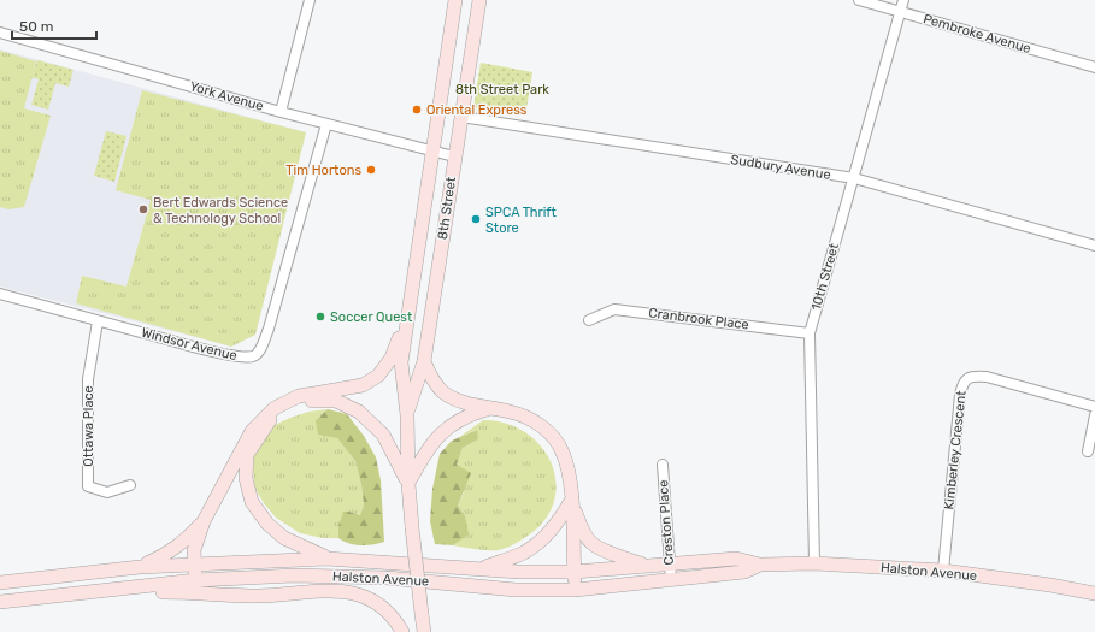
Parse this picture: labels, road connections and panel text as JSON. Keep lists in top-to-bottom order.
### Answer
{
  "streets": {
    "main road": ["8th Street", "Halston Avenue"],
    "street": [
      "Pembroke Avenue",
      "York Avenue",
      "Sudbury Avenue",
      "10th Street",
      "Cranbrook Place",
      "Windsor Avenue",
      "Ottawa Place",
      "Kimberley Crescent",
      "Creston Place"
    ]
  },
  "crossings": [
    ["Pembroke Avenue", "10th Street"],
    ["York Avenue", "8th Street"],
    ["York Avenue", "Windsor Avenue"],
    ["Sudbury Avenue", "8th Street"],
    ["Sudbury Avenue", "10th Street"],
    ["10th Street", "Cranbrook Place"],
    ["10th Street", "Halston Avenue"],
    ["Windsor Avenue", "Ottawa Place"],
    ["Kimberley Crescent", "Halston Avenue"],
    ["Creston Place", "Halston Avenue"]
  ],
  "parks": ["8th Street Park"],
  "places": [
    "Oriental Express",
    "Tim Hortons",
    "Bert Edwards Science & Technology School",
    "SPCA Thrift Store",
    "Soccer Quest"
  ],
  "scale_bar": "50 m"
}
